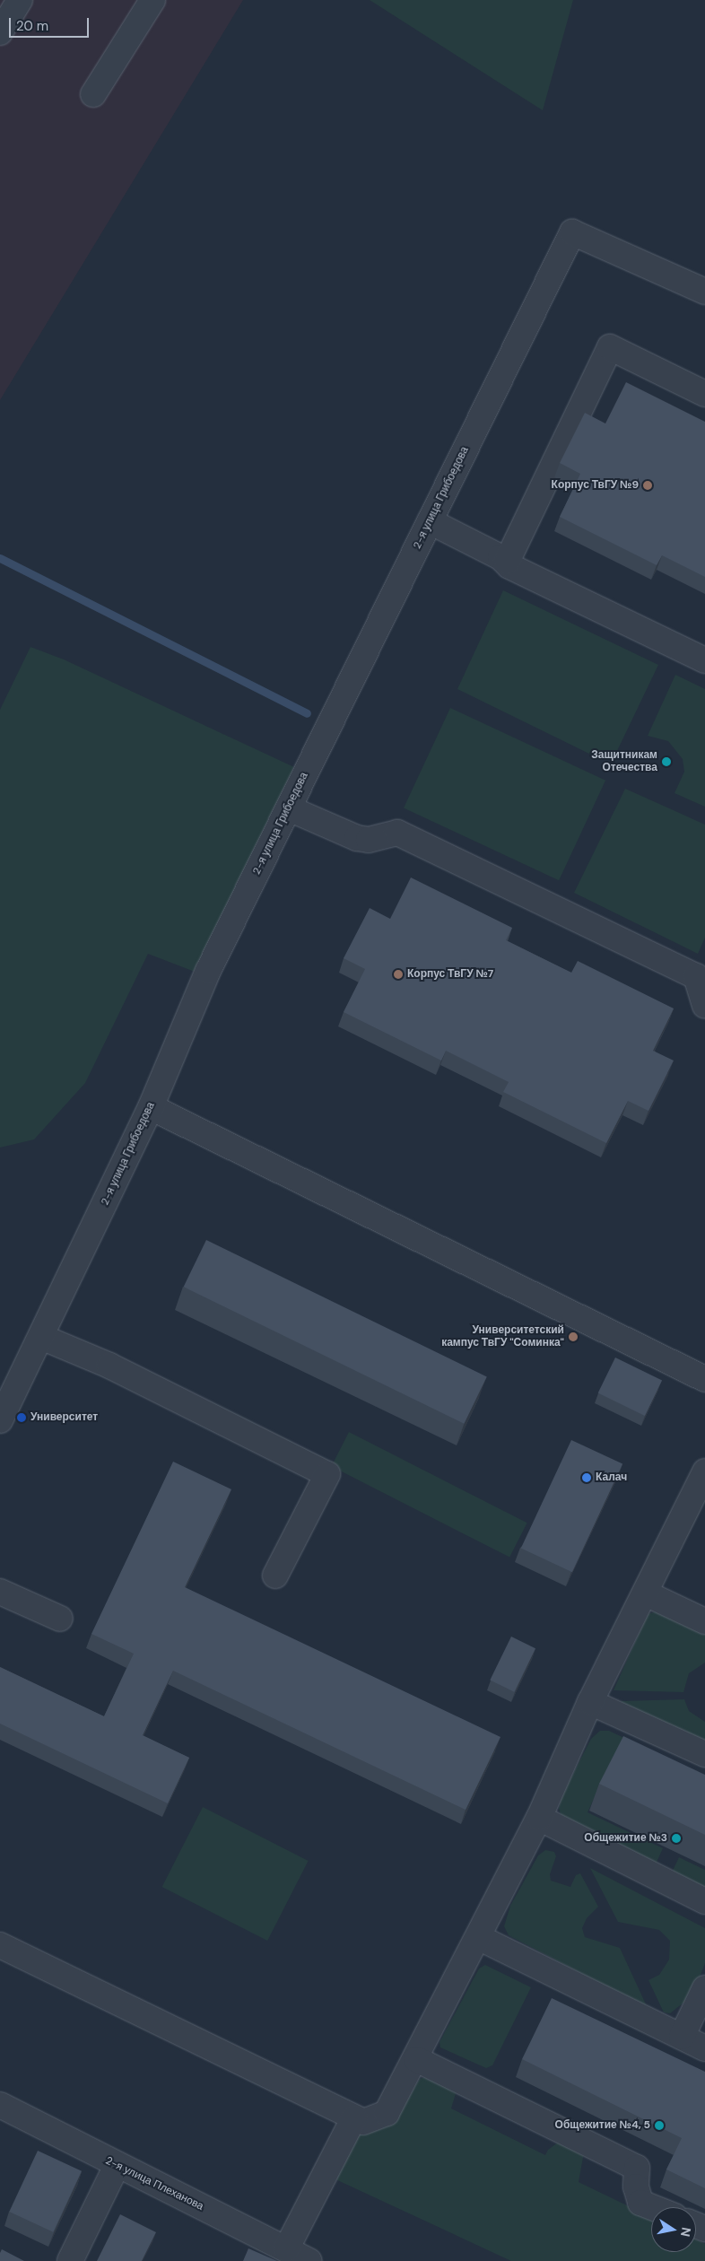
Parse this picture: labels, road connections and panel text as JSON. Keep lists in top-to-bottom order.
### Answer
{
  "streets": {
    "street": ["2-я улица Грибоедова", "2-я улица Плеханова"]
  },
  "places": [
    "Корпус ТвГУ №9",
    "Защитникам Отечества",
    "Корпус ТвГУ №7",
    "Университетский кампус ТвГУ \"Соминка\"",
    "Университет",
    "Калач",
    "Общежитие №3",
    "Общежитие №4, 5"
  ],
  "scale_bar": "20 m",
  "north": "right"
}
